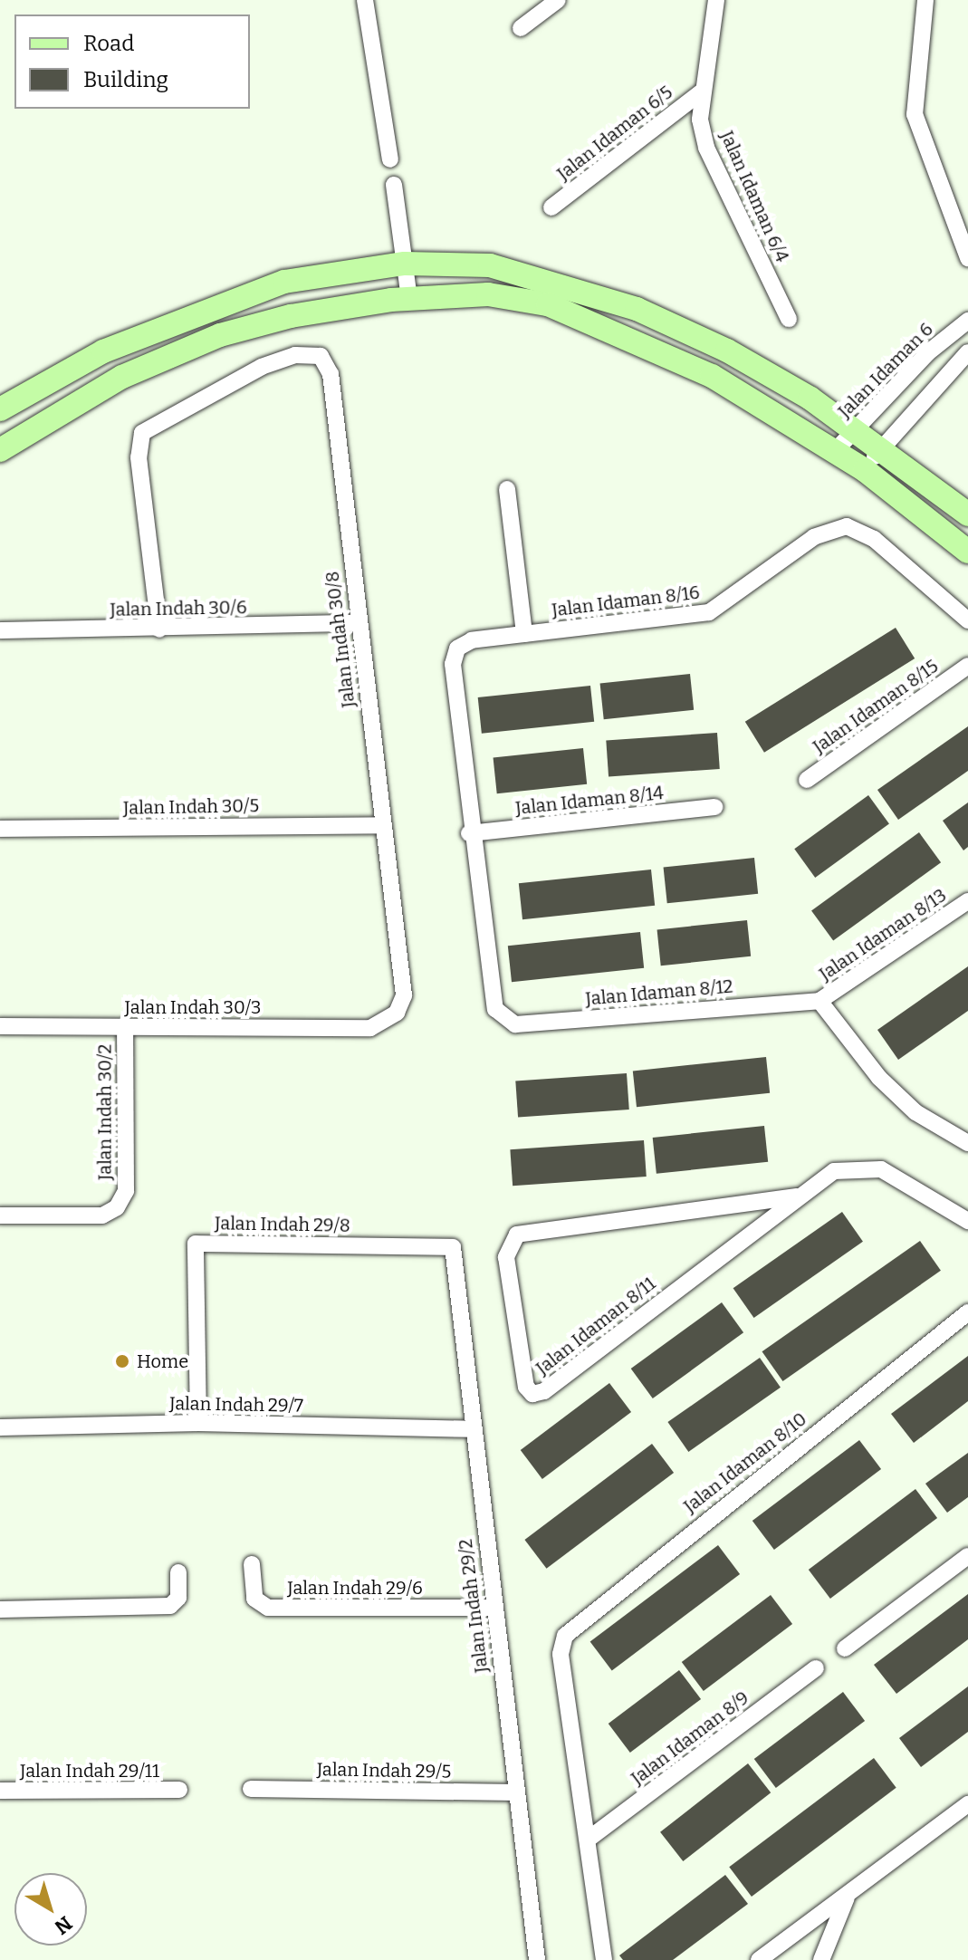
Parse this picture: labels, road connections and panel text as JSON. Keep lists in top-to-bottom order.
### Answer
{
  "streets": {
    "street": [
      "Jalan Idaman 6/5",
      "Jalan Idaman 6/4",
      "Jalan Idaman 6",
      "Jalan Idaman 8/16",
      "Jalan Indah 30/6",
      "Jalan Indah 30/8",
      "Jalan Idaman 8/15",
      "Jalan Idaman 8/14",
      "Jalan Indah 30/5",
      "Jalan Idaman 8/13",
      "Jalan Idaman 8/12",
      "Jalan Indah 30/3",
      "Jalan Indah 30/2",
      "Jalan Indah 29/8",
      "Jalan Idaman 8/11",
      "Jalan Indah 29/7",
      "Jalan Idaman 8/10",
      "Jalan Indah 29/6",
      "Jalan Indah 29/2",
      "Jalan Idaman 8/9",
      "Jalan Indah 29/11",
      "Jalan Indah 29/5"
    ]
  },
  "crossings": [
    ["Jalan Idaman 6/5", "Jalan Idaman 6/4"],
    ["Jalan Idaman 8/16", "Jalan Idaman 8/14"],
    ["Jalan Idaman 8/16", "Jalan Idaman 8/12"],
    ["Jalan Indah 30/6", "Jalan Indah 30/8"],
    ["Jalan Indah 30/8", "Jalan Indah 30/5"],
    ["Jalan Indah 30/8", "Jalan Indah 30/3"],
    ["Jalan Idaman 8/14", "Jalan Idaman 8/12"],
    ["Jalan Idaman 8/13", "Jalan Idaman 8/12"],
    ["Jalan Indah 30/3", "Jalan Indah 30/2"],
    ["Jalan Indah 29/8", "Jalan Indah 29/7"],
    ["Jalan Indah 29/8", "Jalan Indah 29/2"],
    ["Jalan Indah 29/7", "Jalan Indah 29/2"],
    ["Jalan Idaman 8/10", "Jalan Idaman 8/9"],
    ["Jalan Indah 29/6", "Jalan Indah 29/2"],
    ["Jalan Indah 29/2", "Jalan Indah 29/5"]
  ],
  "places": ["Home"],
  "legend": ["Road", "Building"],
  "north": "bottom right"
}
